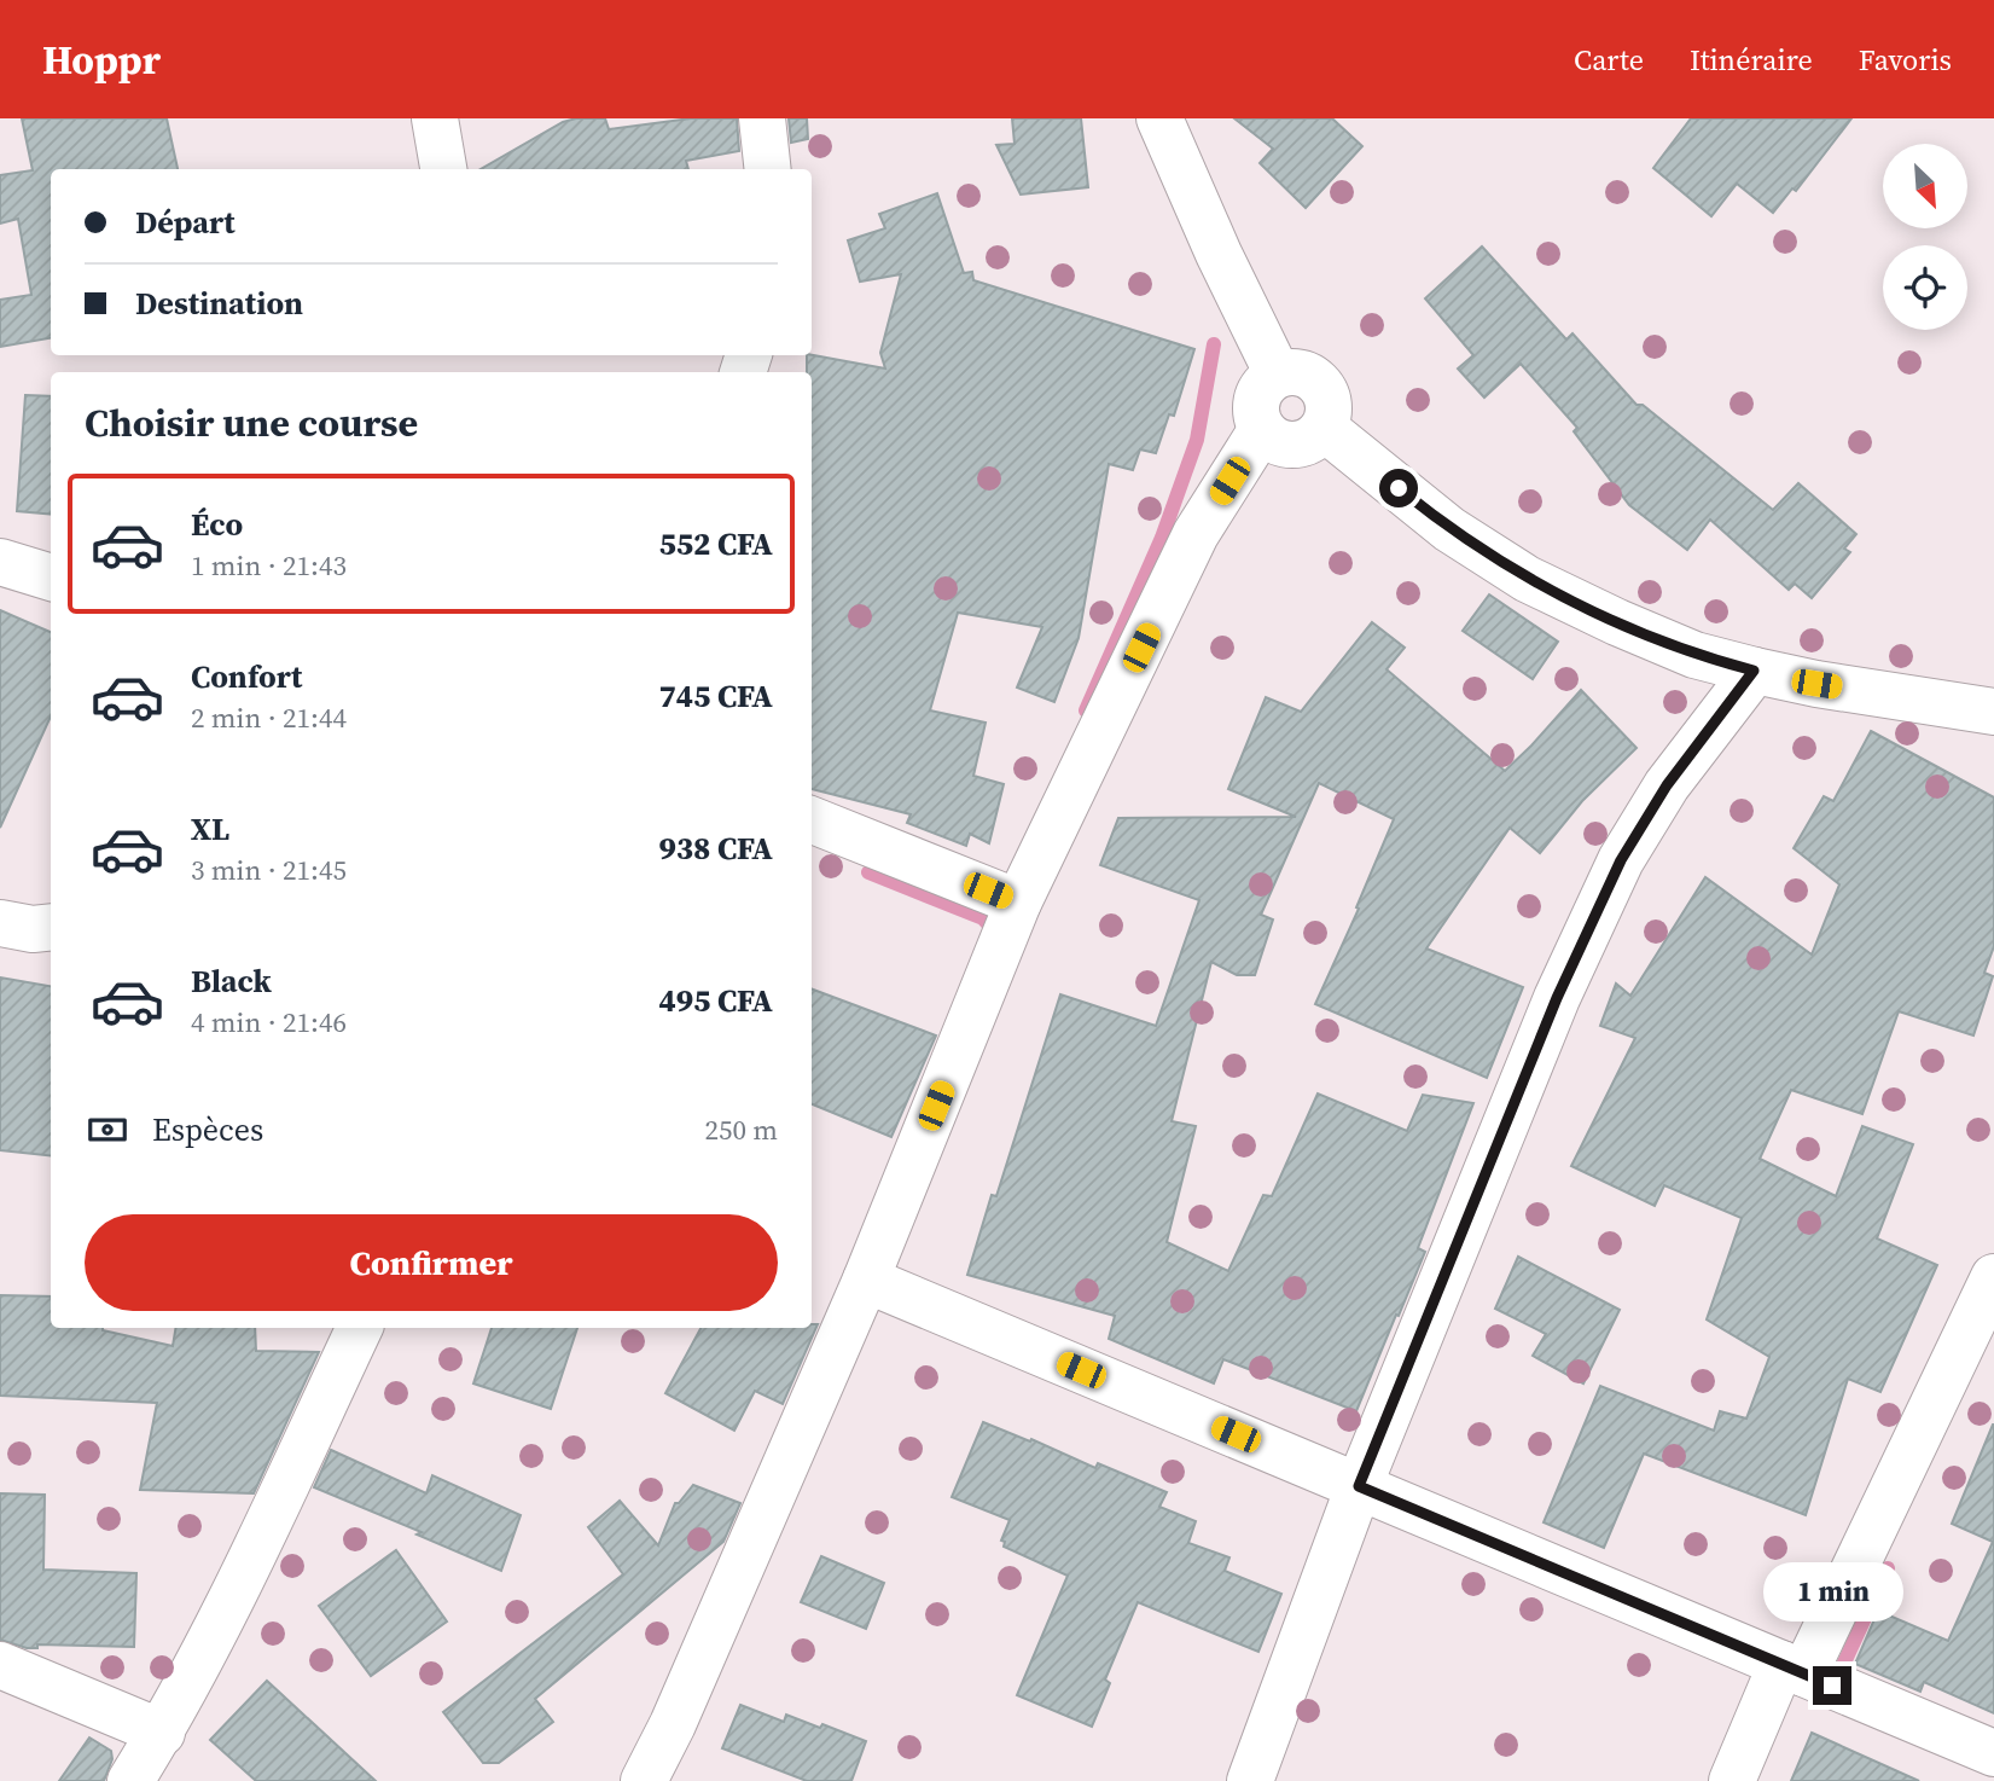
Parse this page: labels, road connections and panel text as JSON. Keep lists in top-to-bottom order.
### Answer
{
  "north": "bottom right",
  "page": {
    "header": "Hoppr",
    "nav": ["Carte", "Itinéraire", "Favoris"],
    "banner": ["Départ", "Destination"],
    "heading": "Choisir une course",
    "list": [
      {
        "name": "Éco",
        "note": "1 min · 21:43",
        "value": "552 CFA"
      },
      {
        "name": "Confort",
        "note": "2 min · 21:44",
        "value": "745 CFA"
      },
      {
        "name": "XL",
        "note": "3 min · 21:45",
        "value": "938 CFA"
      },
      {
        "name": "Black",
        "note": "4 min · 21:46",
        "value": "495 CFA"
      }
    ],
    "pay": ["Espèces", "250 m"],
    "buttons": "Confirmer",
    "bubble": "1 min"
  }
}
